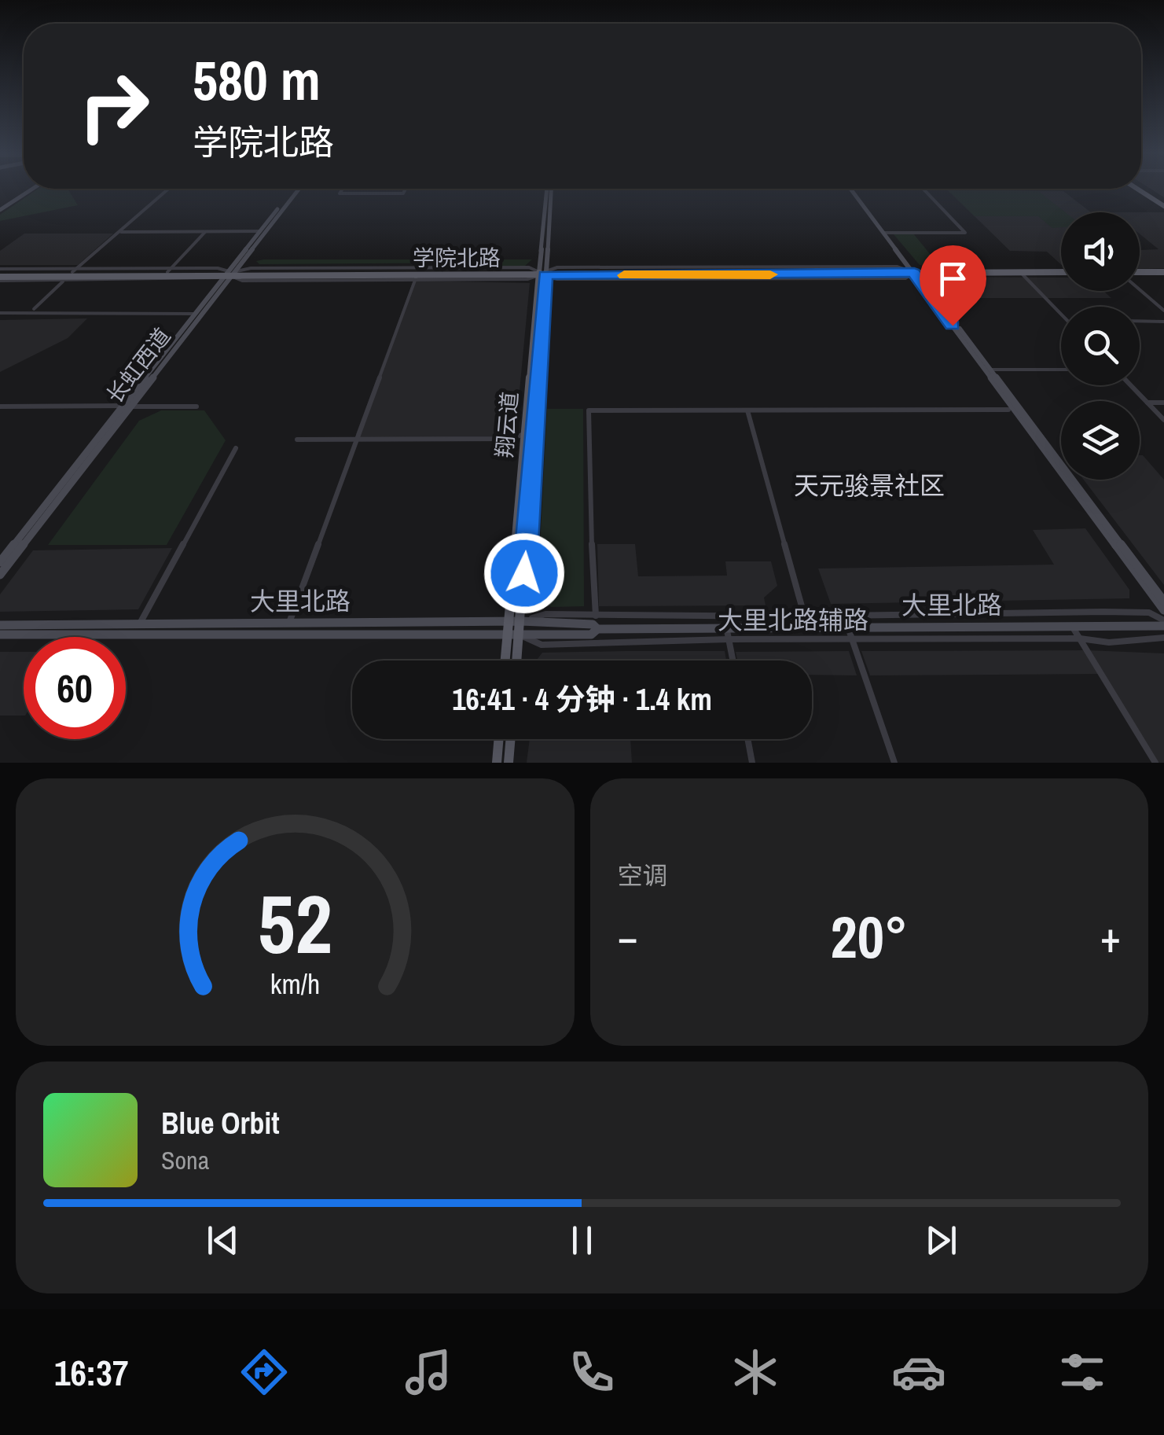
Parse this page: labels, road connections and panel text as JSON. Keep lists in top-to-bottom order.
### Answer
{
  "streets": {
    "main road": [
      "学院北路",
      "长虹西道",
      "翔云道",
      "大里北路"
    ],
    "street": ["大里北路辅路"]
  },
  "crossings": [
    ["学院北路", "长虹西道"],
    ["学院北路", "翔云道"],
    ["翔云道", "大里北路"],
    ["翔云道", "大里北路辅路"],
    ["大里北路", "大里北路辅路"]
  ],
  "districts": ["天元骏景社区"],
  "page": {
    "turn": ["580 m", "学院北路"],
    "limit": "60",
    "trip": "16:41 · 4 分钟 · 1.4 km",
    "tile": "空调",
    "heat": ["−", "20°", "+"],
    "song": ["Blue Orbit", "Sona"],
    "tabs": "16:37",
    "gauge": ["52", "km/h"]
  }
}
